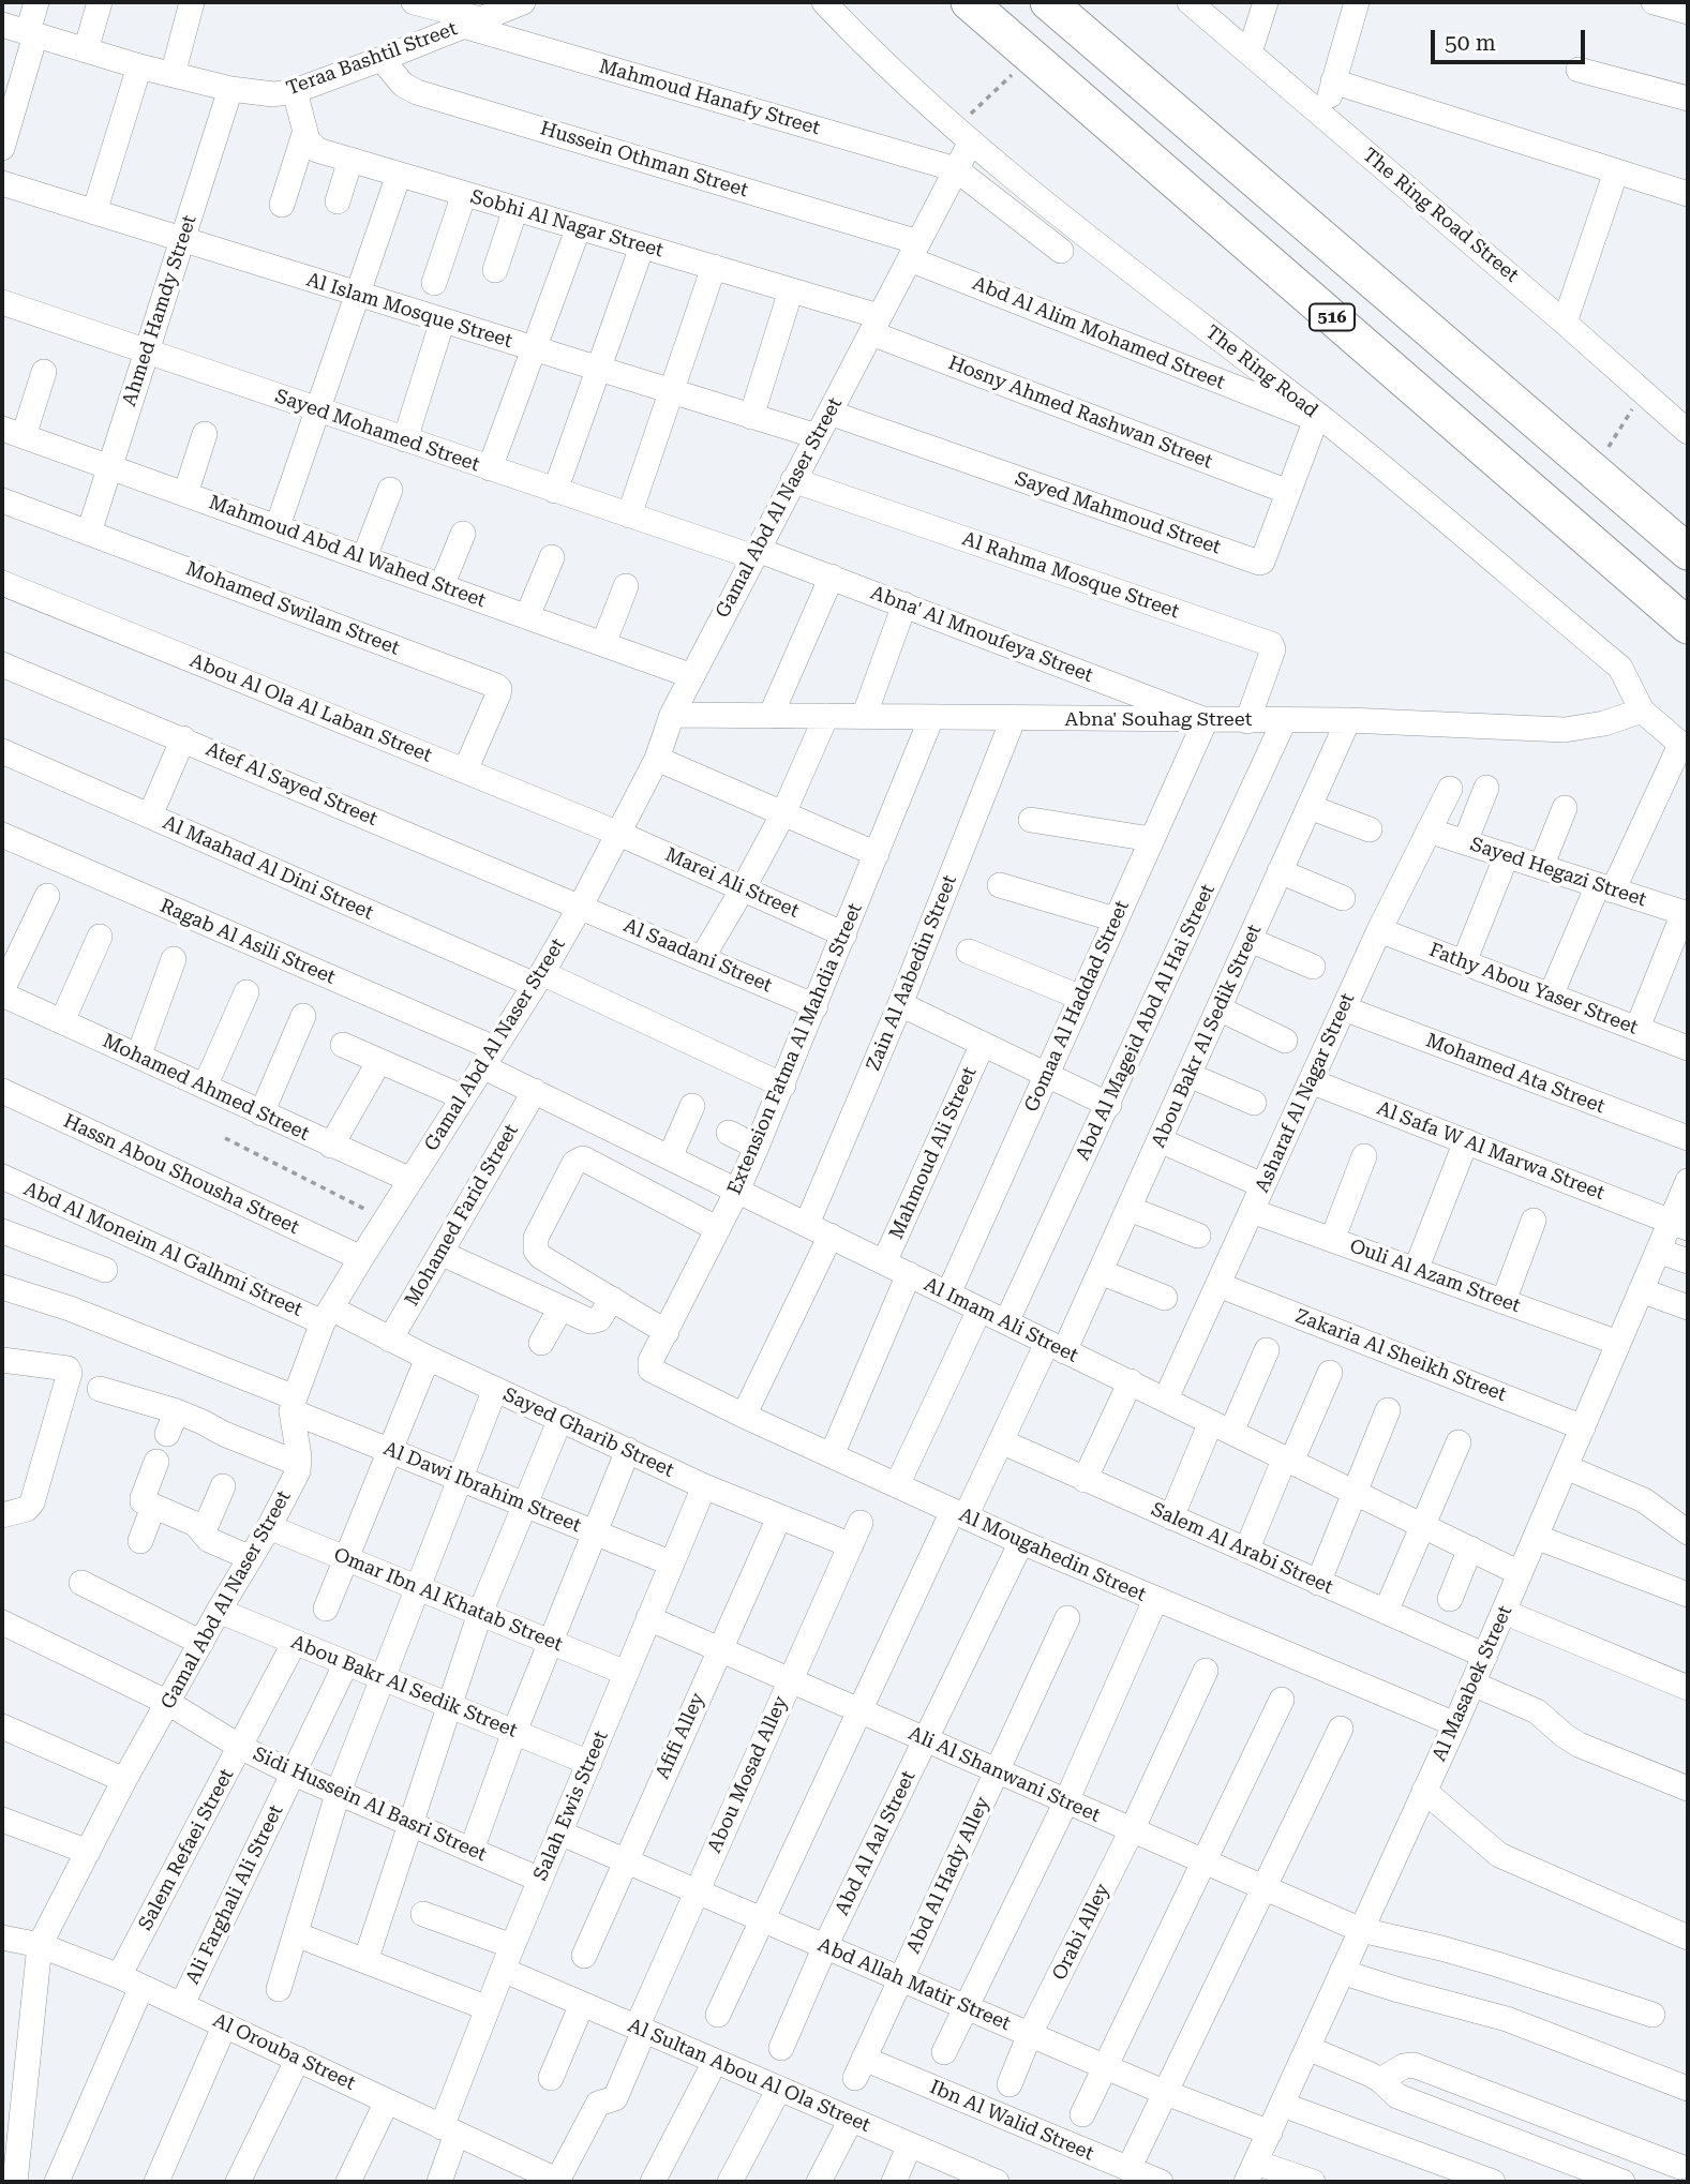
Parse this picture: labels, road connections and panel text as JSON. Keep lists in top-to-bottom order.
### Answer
{
  "streets": {
    "highway": ["516"],
    "street": [
      "Teraa Bashtil Street",
      "Mahmoud Hanafy Street",
      "Hussein Othman Street",
      "The Ring Road Street",
      "Sobhi Al Nagar Street",
      "Ahmed Hamdy Street",
      "Al Islam Mosque Street",
      "Abd Al Alim Mohamed Street",
      "The Ring Road",
      "Hosny Ahmed Rashwan Street",
      "Sayed Mohamed Street",
      "Gamal Abd Al Naser Street",
      "Sayed Mahmoud Street",
      "Mahmoud Abd Al Wahed Street",
      "Al Rahma Mosque Street",
      "Mohamed Swilam Street",
      "Abna' Al Mnoufeya Street",
      "Abou Al Ola Al Laban Street",
      "Abna' Souhag Street",
      "Atef Al Sayed Street",
      "Al Maahad Al Dini Street",
      "Sayed Hegazi Street",
      "Marei Ali Street",
      "Ragab Al Asili Street",
      "Al Saadani Street",
      "Zain Al Aabedin Street",
      "Fathy Abou Yaser Street",
      "Gomaa Al Haddad Street",
      "Abd Al Mageid Abd Al Hai Street",
      "Abou Bakr Al Sedik Street",
      "Extension Fatma Al Mahdia Street",
      "Mohamed Ata Street",
      "Mohamed Ahmed Street",
      "Asharaf Al Nagar Street",
      "Al Safa W Al Marwa Street",
      "Mahmoud Ali Street",
      "Hassn Abou Shousha Street",
      "Mohamed Farid Street",
      "Abd Al Moneim Al Galhmi Street",
      "Ouli Al Azam Street",
      "Al Imam Ali Street",
      "Zakaria Al Sheikh Street",
      "Sayed Gharib Street",
      "Al Dawi Ibrahim Street",
      "Salem Al Arabi Street",
      "Al Mougahedin Street",
      "Omar Ibn Al Khatab Street",
      "Al Masabek Street",
      "Afifi Alley",
      "Abou Mosad Alley",
      "Ali Al Shanwani Street",
      "Sidi Hussein Al Basri Street",
      "Salah Ewis Street",
      "Abd Al Aal Street",
      "Salem Refaei Street",
      "Abd Al Hady Alley",
      "Ali Farghali Ali Street",
      "Orabi Alley",
      "Abd Allah Matir Street",
      "Al Orouba Street",
      "Al Sultan Abou Al Ola Street",
      "Ibn Al Walid Street"
    ]
  },
  "crossings": [
    ["Teraa Bashtil Street", "Mahmoud Hanafy Street"],
    ["Teraa Bashtil Street", "Hussein Othman Street"],
    ["Teraa Bashtil Street", "Ahmed Hamdy Street"],
    ["Mahmoud Hanafy Street", "Gamal Abd Al Naser Street"],
    ["Hussein Othman Street", "Abd Al Alim Mohamed Street"],
    ["Hussein Othman Street", "Gamal Abd Al Naser Street"],
    ["Sobhi Al Nagar Street", "Hosny Ahmed Rashwan Street"],
    ["Sobhi Al Nagar Street", "Gamal Abd Al Naser Street"],
    ["Ahmed Hamdy Street", "Al Islam Mosque Street"],
    ["Ahmed Hamdy Street", "Sayed Mohamed Street"],
    ["Ahmed Hamdy Street", "Mahmoud Abd Al Wahed Street"],
    ["Ahmed Hamdy Street", "Mohamed Swilam Street"],
    ["Al Islam Mosque Street", "Gamal Abd Al Naser Street"],
    ["Abd Al Alim Mohamed Street", "The Ring Road"],
    ["Abd Al Alim Mohamed Street", "Gamal Abd Al Naser Street"],
    ["Abd Al Alim Mohamed Street", "Sayed Mahmoud Street"],
    ["The Ring Road", "Gamal Abd Al Naser Street"],
    ["The Ring Road", "Sayed Mahmoud Street"],
    ["The Ring Road", "Abna' Souhag Street"],
    ["Hosny Ahmed Rashwan Street", "Gamal Abd Al Naser Street"],
    ["Hosny Ahmed Rashwan Street", "Sayed Mahmoud Street"],
    ["Sayed Mohamed Street", "Gamal Abd Al Naser Street"],
    ["Sayed Mohamed Street", "Abna' Al Mnoufeya Street"],
    ["Gamal Abd Al Naser Street", "Sayed Mahmoud Street"],
    ["Gamal Abd Al Naser Street", "Mahmoud Abd Al Wahed Street"],
    ["Gamal Abd Al Naser Street", "Al Rahma Mosque Street"],
    ["Gamal Abd Al Naser Street", "Abna' Al Mnoufeya Street"],
    ["Gamal Abd Al Naser Street", "Abou Al Ola Al Laban Street"],
    ["Gamal Abd Al Naser Street", "Abna' Souhag Street"],
    ["Gamal Abd Al Naser Street", "Atef Al Sayed Street"],
    ["Gamal Abd Al Naser Street", "Al Maahad Al Dini Street"],
    ["Gamal Abd Al Naser Street", "Marei Ali Street"],
    ["Gamal Abd Al Naser Street", "Ragab Al Asili Street"],
    ["Gamal Abd Al Naser Street", "Al Saadani Street"],
    ["Gamal Abd Al Naser Street", "Abou Bakr Al Sedik Street"],
    ["Gamal Abd Al Naser Street", "Mohamed Ahmed Street"],
    ["Gamal Abd Al Naser Street", "Hassn Abou Shousha Street"],
    ["Gamal Abd Al Naser Street", "Abd Al Moneim Al Galhmi Street"],
    ["Gamal Abd Al Naser Street", "Al Imam Ali Street"],
    ["Gamal Abd Al Naser Street", "Sayed Gharib Street"],
    ["Gamal Abd Al Naser Street", "Al Dawi Ibrahim Street"],
    ["Gamal Abd Al Naser Street", "Omar Ibn Al Khatab Street"],
    ["Gamal Abd Al Naser Street", "Sidi Hussein Al Basri Street"],
    ["Gamal Abd Al Naser Street", "Al Orouba Street"],
    ["Al Rahma Mosque Street", "Abna' Souhag Street"],
    ["Mohamed Swilam Street", "Abou Al Ola Al Laban Street"],
    ["Abna' Al Mnoufeya Street", "Abna' Souhag Street"],
    ["Abna' Al Mnoufeya Street", "Gomaa Al Haddad Street"],
    ["Abou Al Ola Al Laban Street", "Marei Ali Street"],
    ["Abna' Souhag Street", "Zain Al Aabedin Street"],
    ["Abna' Souhag Street", "Gomaa Al Haddad Street"],
    ["Abna' Souhag Street", "Abd Al Mageid Abd Al Hai Street"],
    ["Abna' Souhag Street", "Abou Bakr Al Sedik Street"],
    ["Abna' Souhag Street", "Extension Fatma Al Mahdia Street"],
    ["Atef Al Sayed Street", "Al Saadani Street"],
    ["Al Maahad Al Dini Street", "Extension Fatma Al Mahdia Street"],
    ["Sayed Hegazi Street", "Asharaf Al Nagar Street"],
    ["Marei Ali Street", "Extension Fatma Al Mahdia Street"],
    ["Ragab Al Asili Street", "Al Imam Ali Street"],
    ["Al Saadani Street", "Extension Fatma Al Mahdia Street"],
    ["Zain Al Aabedin Street", "Al Imam Ali Street"],
    ["Fathy Abou Yaser Street", "Asharaf Al Nagar Street"],
    ["Gomaa Al Haddad Street", "Al Imam Ali Street"],
    ["Abd Al Mageid Abd Al Hai Street", "Al Imam Ali Street"],
    ["Abou Bakr Al Sedik Street", "Al Imam Ali Street"],
    ["Abou Bakr Al Sedik Street", "Salem Al Arabi Street"],
    ["Abou Bakr Al Sedik Street", "Al Mougahedin Street"],
    ["Abou Bakr Al Sedik Street", "Ali Al Shanwani Street"],
    ["Abou Bakr Al Sedik Street", "Salah Ewis Street"],
    ["Abou Bakr Al Sedik Street", "Salem Refaei Street"],
    ["Abou Bakr Al Sedik Street", "Ali Farghali Ali Street"],
    ["Abou Bakr Al Sedik Street", "Abd Allah Matir Street"],
    ["Extension Fatma Al Mahdia Street", "Al Imam Ali Street"],
    ["Extension Fatma Al Mahdia Street", "Al Mougahedin Street"],
    ["Mohamed Ata Street", "Asharaf Al Nagar Street"],
    ["Asharaf Al Nagar Street", "Al Safa W Al Marwa Street"],
    ["Asharaf Al Nagar Street", "Ouli Al Azam Street"],
    ["Asharaf Al Nagar Street", "Al Imam Ali Street"],
    ["Asharaf Al Nagar Street", "Zakaria Al Sheikh Street"],
    ["Al Safa W Al Marwa Street", "Al Masabek Street"],
    ["Mahmoud Ali Street", "Al Imam Ali Street"],
    ["Mohamed Farid Street", "Al Imam Ali Street"],
    ["Mohamed Farid Street", "Sayed Gharib Street"],
    ["Abd Al Moneim Al Galhmi Street", "Sayed Gharib Street"],
    ["Ouli Al Azam Street", "Al Masabek Street"],
    ["Al Imam Ali Street", "Al Masabek Street"],
    ["Zakaria Al Sheikh Street", "Al Masabek Street"],
    ["Sayed Gharib Street", "Afifi Alley"],
    ["Sayed Gharib Street", "Abou Mosad Alley"],
    ["Sayed Gharib Street", "Salah Ewis Street"],
    ["Al Dawi Ibrahim Street", "Salah Ewis Street"],
    ["Salem Al Arabi Street", "Al Masabek Street"],
    ["Al Mougahedin Street", "Al Masabek Street"],
    ["Al Mougahedin Street", "Abd Al Aal Street"],
    ["Omar Ibn Al Khatab Street", "Salah Ewis Street"],
    ["Al Masabek Street", "Ali Al Shanwani Street"],
    ["Al Masabek Street", "Abd Allah Matir Street"],
    ["Afifi Alley", "Ali Al Shanwani Street"],
    ["Afifi Alley", "Abd Allah Matir Street"],
    ["Abou Mosad Alley", "Ali Al Shanwani Street"],
    ["Abou Mosad Alley", "Abd Allah Matir Street"],
    ["Abou Mosad Alley", "Al Orouba Street"],
    ["Abou Mosad Alley", "Al Sultan Abou Al Ola Street"],
    ["Ali Al Shanwani Street", "Salah Ewis Street"],
    ["Ali Al Shanwani Street", "Abd Al Aal Street"],
    ["Ali Al Shanwani Street", "Abd Al Hady Alley"],
    ["Ali Al Shanwani Street", "Orabi Alley"],
    ["Sidi Hussein Al Basri Street", "Salah Ewis Street"],
    ["Sidi Hussein Al Basri Street", "Salem Refaei Street"],
    ["Sidi Hussein Al Basri Street", "Ali Farghali Ali Street"],
    ["Salah Ewis Street", "Abd Allah Matir Street"],
    ["Salah Ewis Street", "Al Orouba Street"],
    ["Salah Ewis Street", "Al Sultan Abou Al Ola Street"],
    ["Abd Al Aal Street", "Abd Allah Matir Street"],
    ["Salem Refaei Street", "Al Orouba Street"],
    ["Abd Al Hady Alley", "Abd Allah Matir Street"],
    ["Abd Al Hady Alley", "Ibn Al Walid Street"],
    ["Ali Farghali Ali Street", "Al Orouba Street"],
    ["Orabi Alley", "Abd Allah Matir Street"]
  ],
  "scale_bar": "50 m"
}
